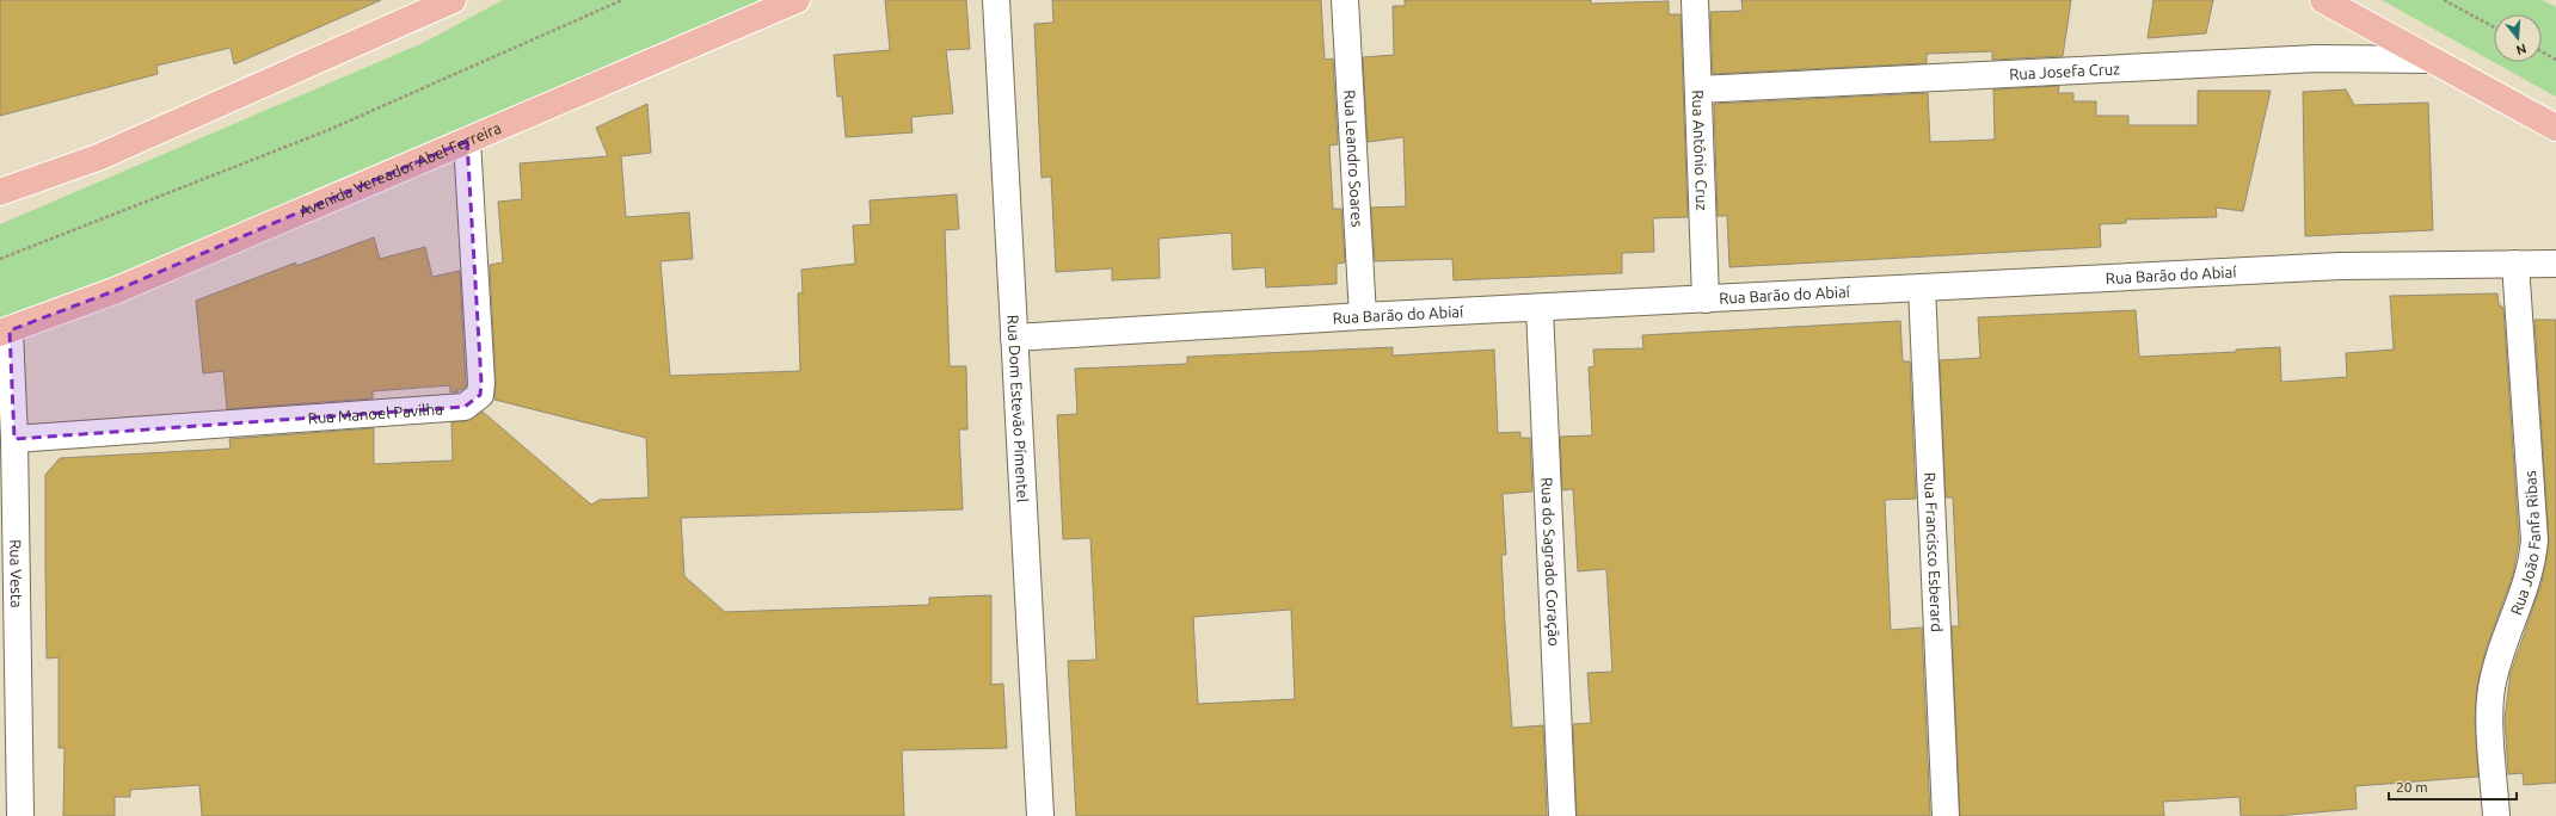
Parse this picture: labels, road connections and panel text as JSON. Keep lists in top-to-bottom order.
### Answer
{
  "streets": {
    "main road": ["Avenida Vereador Abel Ferreira"],
    "street": [
      "Rua Josefa Cruz",
      "Rua Antônio Cruz",
      "Rua Leandro Soares",
      "Rua Barão do Abiaí",
      "Rua Dom Estevão Pímentel",
      "Rua Manoel Pavilha",
      "Rua João Fanfa Ribas",
      "Rua Francisco Esberard",
      "Rua do Sagrado Coração",
      "Rua Vesta"
    ]
  },
  "crossings": [
    ["Rua Josefa Cruz", "Rua Antônio Cruz"],
    ["Rua Antônio Cruz", "Rua Barão do Abiaí"],
    ["Rua Leandro Soares", "Rua Barão do Abiaí"],
    ["Avenida Vereador Abel Ferreira", "Rua Manoel Pavilha"],
    ["Avenida Vereador Abel Ferreira", "Rua Vesta"],
    ["Rua Barão do Abiaí", "Rua Dom Estevão Pímentel"],
    ["Rua Barão do Abiaí", "Rua João Fanfa Ribas"],
    ["Rua Barão do Abiaí", "Rua Francisco Esberard"],
    ["Rua Barão do Abiaí", "Rua do Sagrado Coração"],
    ["Rua Manoel Pavilha", "Rua Vesta"]
  ],
  "scale_bar": "20 m",
  "north": "bottom"
}
